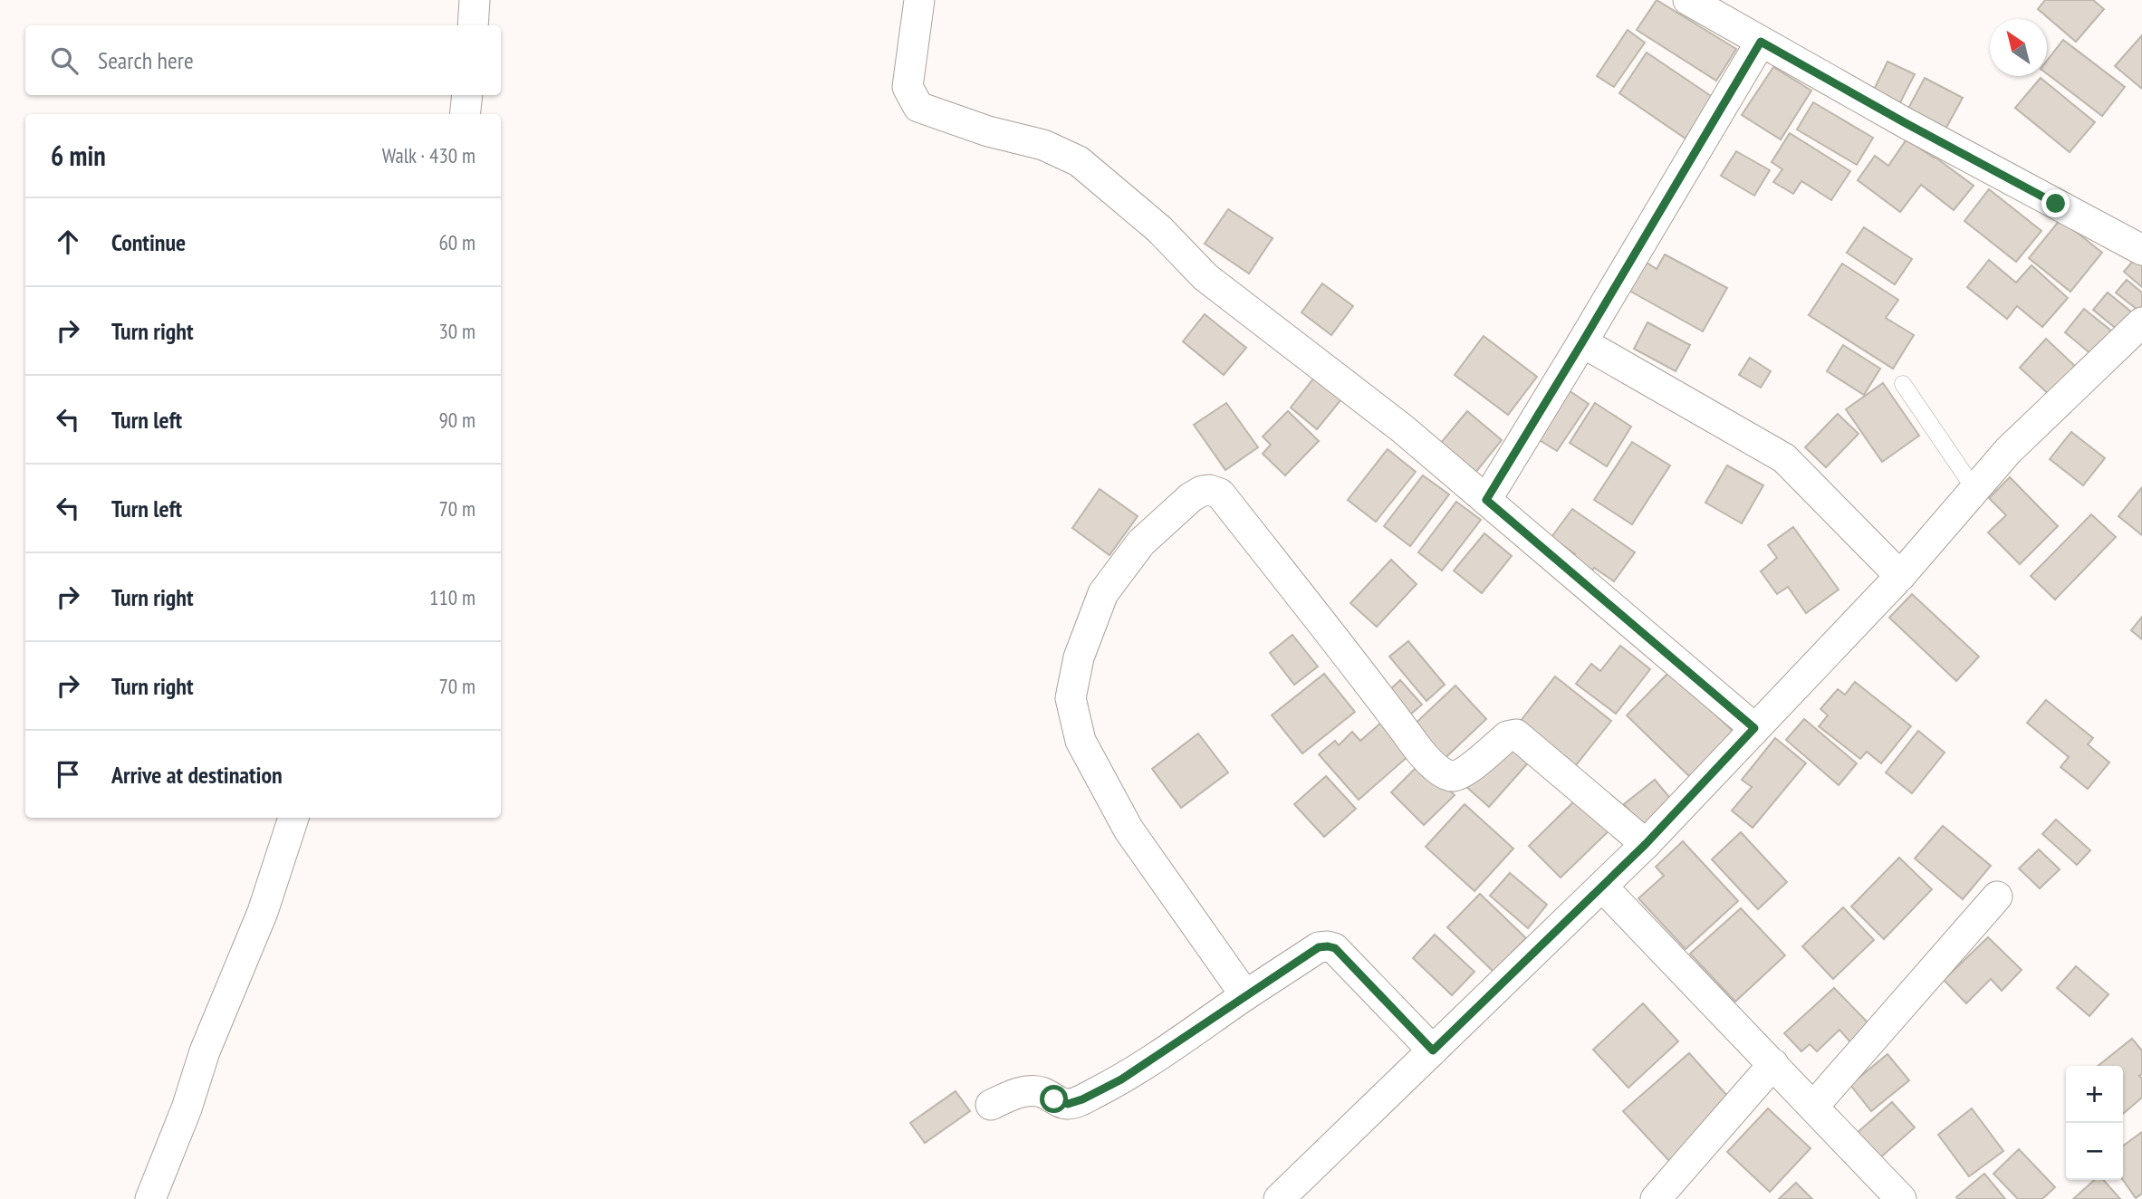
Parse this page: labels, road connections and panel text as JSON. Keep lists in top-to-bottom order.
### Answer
{
  "north": "top left",
  "page": {
    "search": "Search here",
    "heading": ["6 min", "Walk · 430 m"],
    "list": [
      ["Continue", "60 m"],
      ["Turn right", "30 m"],
      ["Turn left", "90 m"],
      ["Turn left", "70 m"],
      ["Turn right", "110 m"],
      ["Turn right", "70 m"],
      "Arrive at destination"
    ],
    "map_buttons": ["+", "−"]
  }
}
